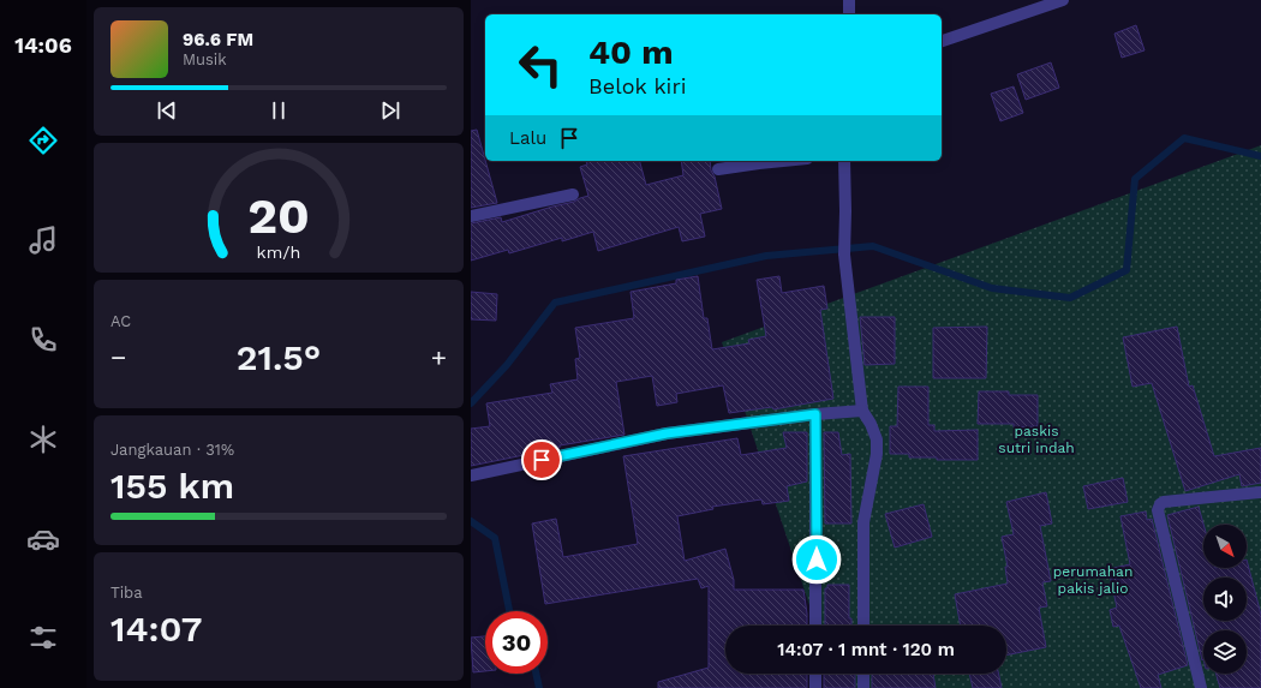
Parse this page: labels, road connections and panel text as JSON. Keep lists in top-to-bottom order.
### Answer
{
  "parks": ["paskis sutri indah", "perumahan pakis jalio"],
  "north": "bottom right",
  "page": {
    "tabs": "14:06",
    "turn": ["40 m", "Belok kiri"],
    "song": ["96.6 FM", "Musik"],
    "then": "Lalu",
    "tile": [
      "AC",
      ["Jangkauan · 31%", "155 km"],
      ["Tiba", "14:07"]
    ],
    "heat": ["−", "21.5°", "+"],
    "limit": "30",
    "trip": "14:07 · 1 mnt · 120 m",
    "gauge": ["20", "km/h"]
  }
}
